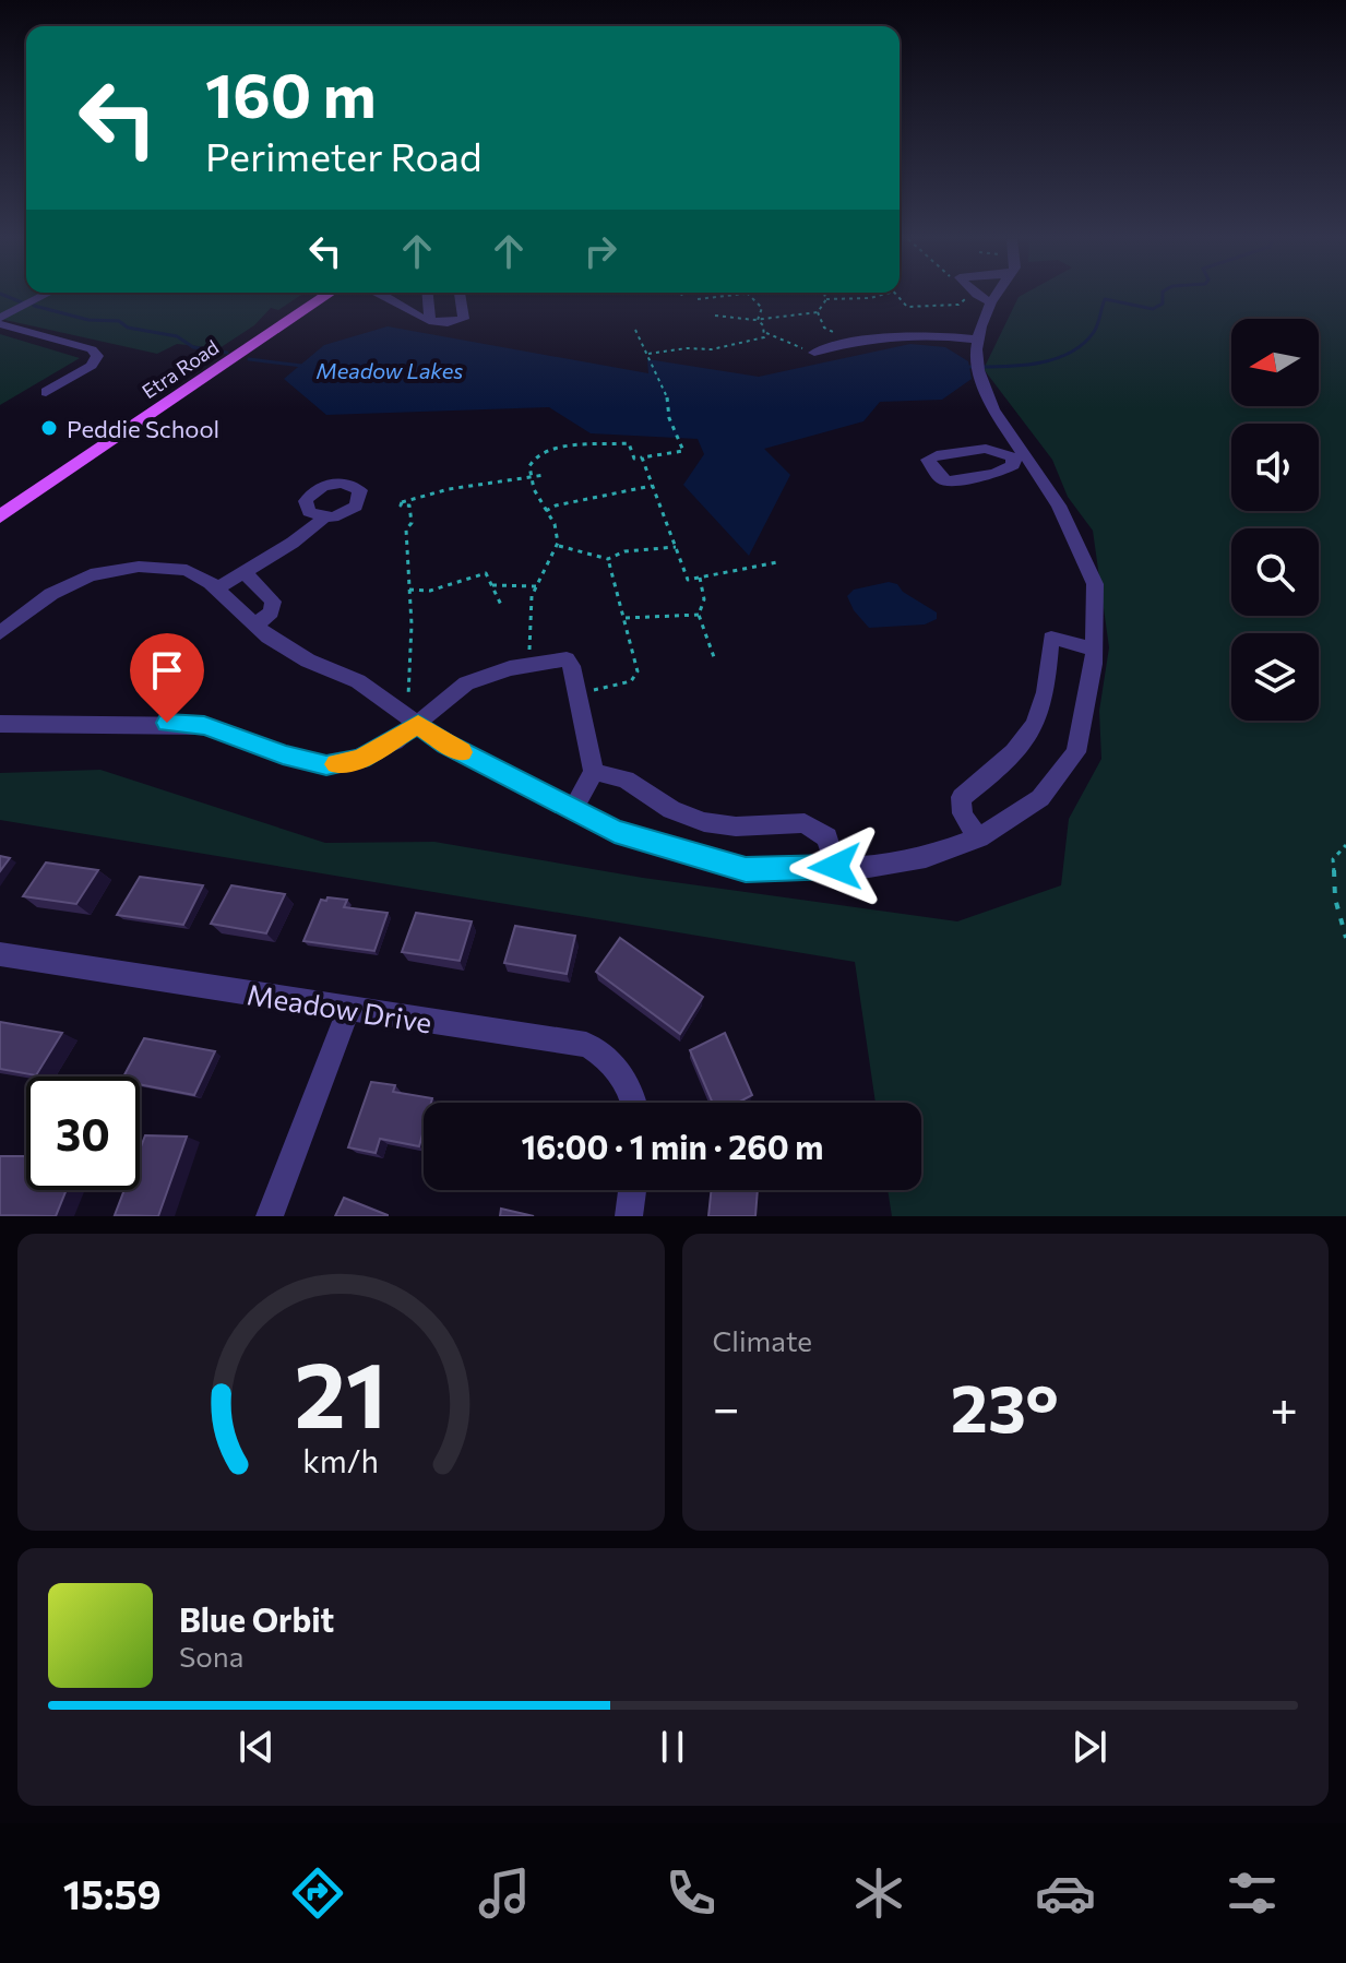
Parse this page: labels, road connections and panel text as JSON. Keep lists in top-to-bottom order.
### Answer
{
  "streets": {
    "main road": ["Etra Road"],
    "street": ["Meadow Drive"]
  },
  "water": ["Meadow Lakes"],
  "places": ["Peddie School"],
  "north": "left",
  "page": {
    "turn": ["160 m", "Perimeter Road"],
    "limit": "30",
    "trip": "16:00 · 1 min · 260 m",
    "tile": "Climate",
    "heat": ["−", "23°", "+"],
    "song": ["Blue Orbit", "Sona"],
    "tabs": "15:59",
    "gauge": ["21", "km/h"]
  }
}
